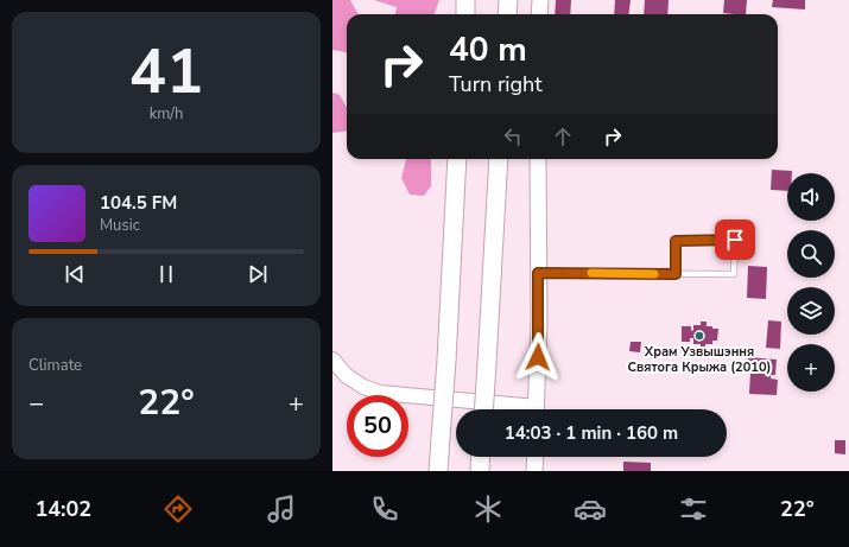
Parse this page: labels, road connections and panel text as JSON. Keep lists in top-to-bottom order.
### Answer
{
  "places": ["Храм Узвышэння Святога Крыжа (2010)"],
  "page": {
    "tile": [
      ["41", "km/h"],
      "Climate"
    ],
    "turn": ["40 m", "Turn right"],
    "map_buttons": "+",
    "song": ["104.5 FM", "Music"],
    "heat": ["−", "22°", "+"],
    "limit": "50",
    "trip": "14:03 · 1 min · 160 m",
    "tabs": ["14:02", "22°"]
  }
}
